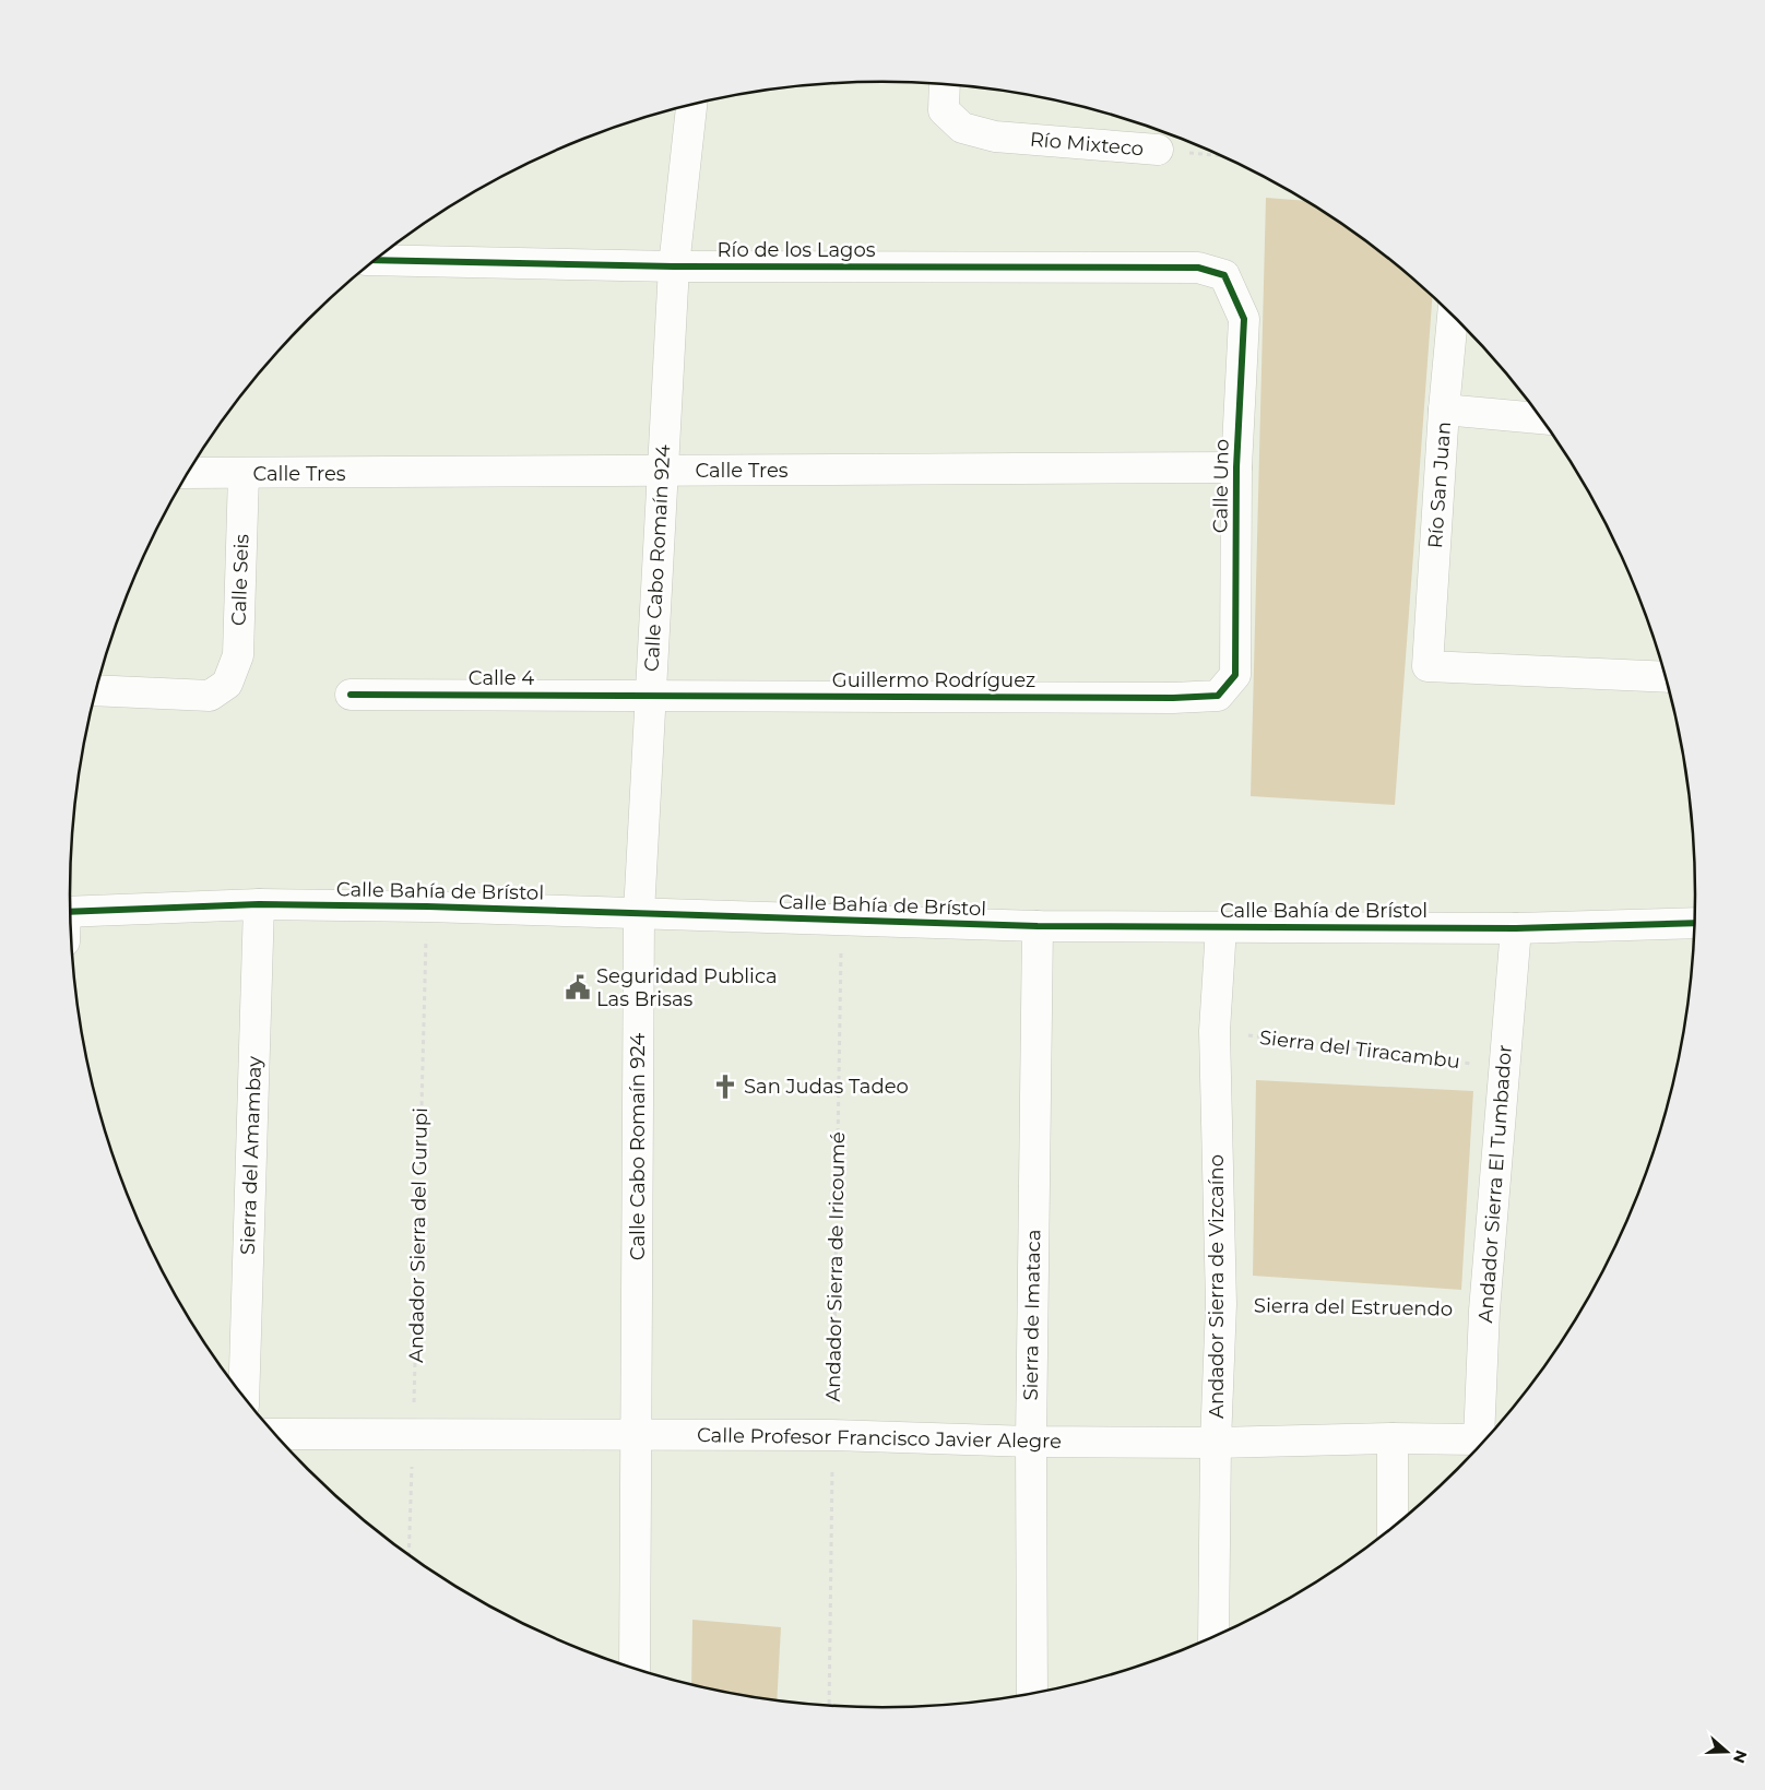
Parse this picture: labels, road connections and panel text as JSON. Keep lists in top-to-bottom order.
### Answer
{
  "streets": {
    "street": [
      "Río Mixteco",
      "Río de los Lagos",
      "Calle Tres",
      "Río San Juan",
      "Calle Uno",
      "Calle Cabo Romaín 924",
      "Calle Seis",
      "Calle 4",
      "Guillermo Rodríguez",
      "Calle Bahía de Brístol",
      "Sierra del Amambay",
      "Andador Sierra El Tumbador",
      "Andador Sierra de Vizcaíno",
      "Sierra de Imataca",
      "Calle Profesor Francisco Javier Alegre"
    ],
    "path": [
      "Sierra del Tiracambu",
      "Andador Sierra del Gurupi",
      "Andador Sierra de Iricoumé",
      "Sierra del Estruendo"
    ]
  },
  "crossings": [
    ["Río de los Lagos", "Calle Uno"],
    ["Río de los Lagos", "Calle Cabo Romaín 924"],
    ["Calle Tres", "Calle Uno"],
    ["Calle Tres", "Calle Cabo Romaín 924"],
    ["Calle Tres", "Calle Seis"],
    ["Calle Uno", "Guillermo Rodríguez"],
    ["Calle Cabo Romaín 924", "Calle 4"],
    ["Calle Cabo Romaín 924", "Guillermo Rodríguez"],
    ["Calle Cabo Romaín 924", "Calle Bahía de Brístol"],
    ["Calle Cabo Romaín 924", "Calle Profesor Francisco Javier Alegre"],
    ["Calle 4", "Guillermo Rodríguez"],
    ["Calle Bahía de Brístol", "Sierra del Amambay"],
    ["Calle Bahía de Brístol", "Andador Sierra El Tumbador"],
    ["Calle Bahía de Brístol", "Andador Sierra del Gurupi"],
    ["Calle Bahía de Brístol", "Andador Sierra de Iricoumé"],
    ["Calle Bahía de Brístol", "Andador Sierra de Vizcaíno"],
    ["Calle Bahía de Brístol", "Sierra de Imataca"],
    ["Sierra del Tiracambu", "Andador Sierra El Tumbador"],
    ["Sierra del Tiracambu", "Andador Sierra de Vizcaíno"],
    ["Andador Sierra El Tumbador", "Sierra del Estruendo"],
    ["Andador Sierra El Tumbador", "Calle Profesor Francisco Javier Alegre"],
    ["Andador Sierra del Gurupi", "Calle Profesor Francisco Javier Alegre"],
    ["Andador Sierra de Iricoumé", "Calle Profesor Francisco Javier Alegre"],
    ["Andador Sierra de Vizcaíno", "Sierra del Estruendo"],
    ["Andador Sierra de Vizcaíno", "Calle Profesor Francisco Javier Alegre"],
    ["Sierra de Imataca", "Calle Profesor Francisco Javier Alegre"]
  ],
  "places": {
    "public building": ["Seguridad Publica Las Brisas"],
    "church": ["San Judas Tadeo"]
  },
  "north": "right"
}
